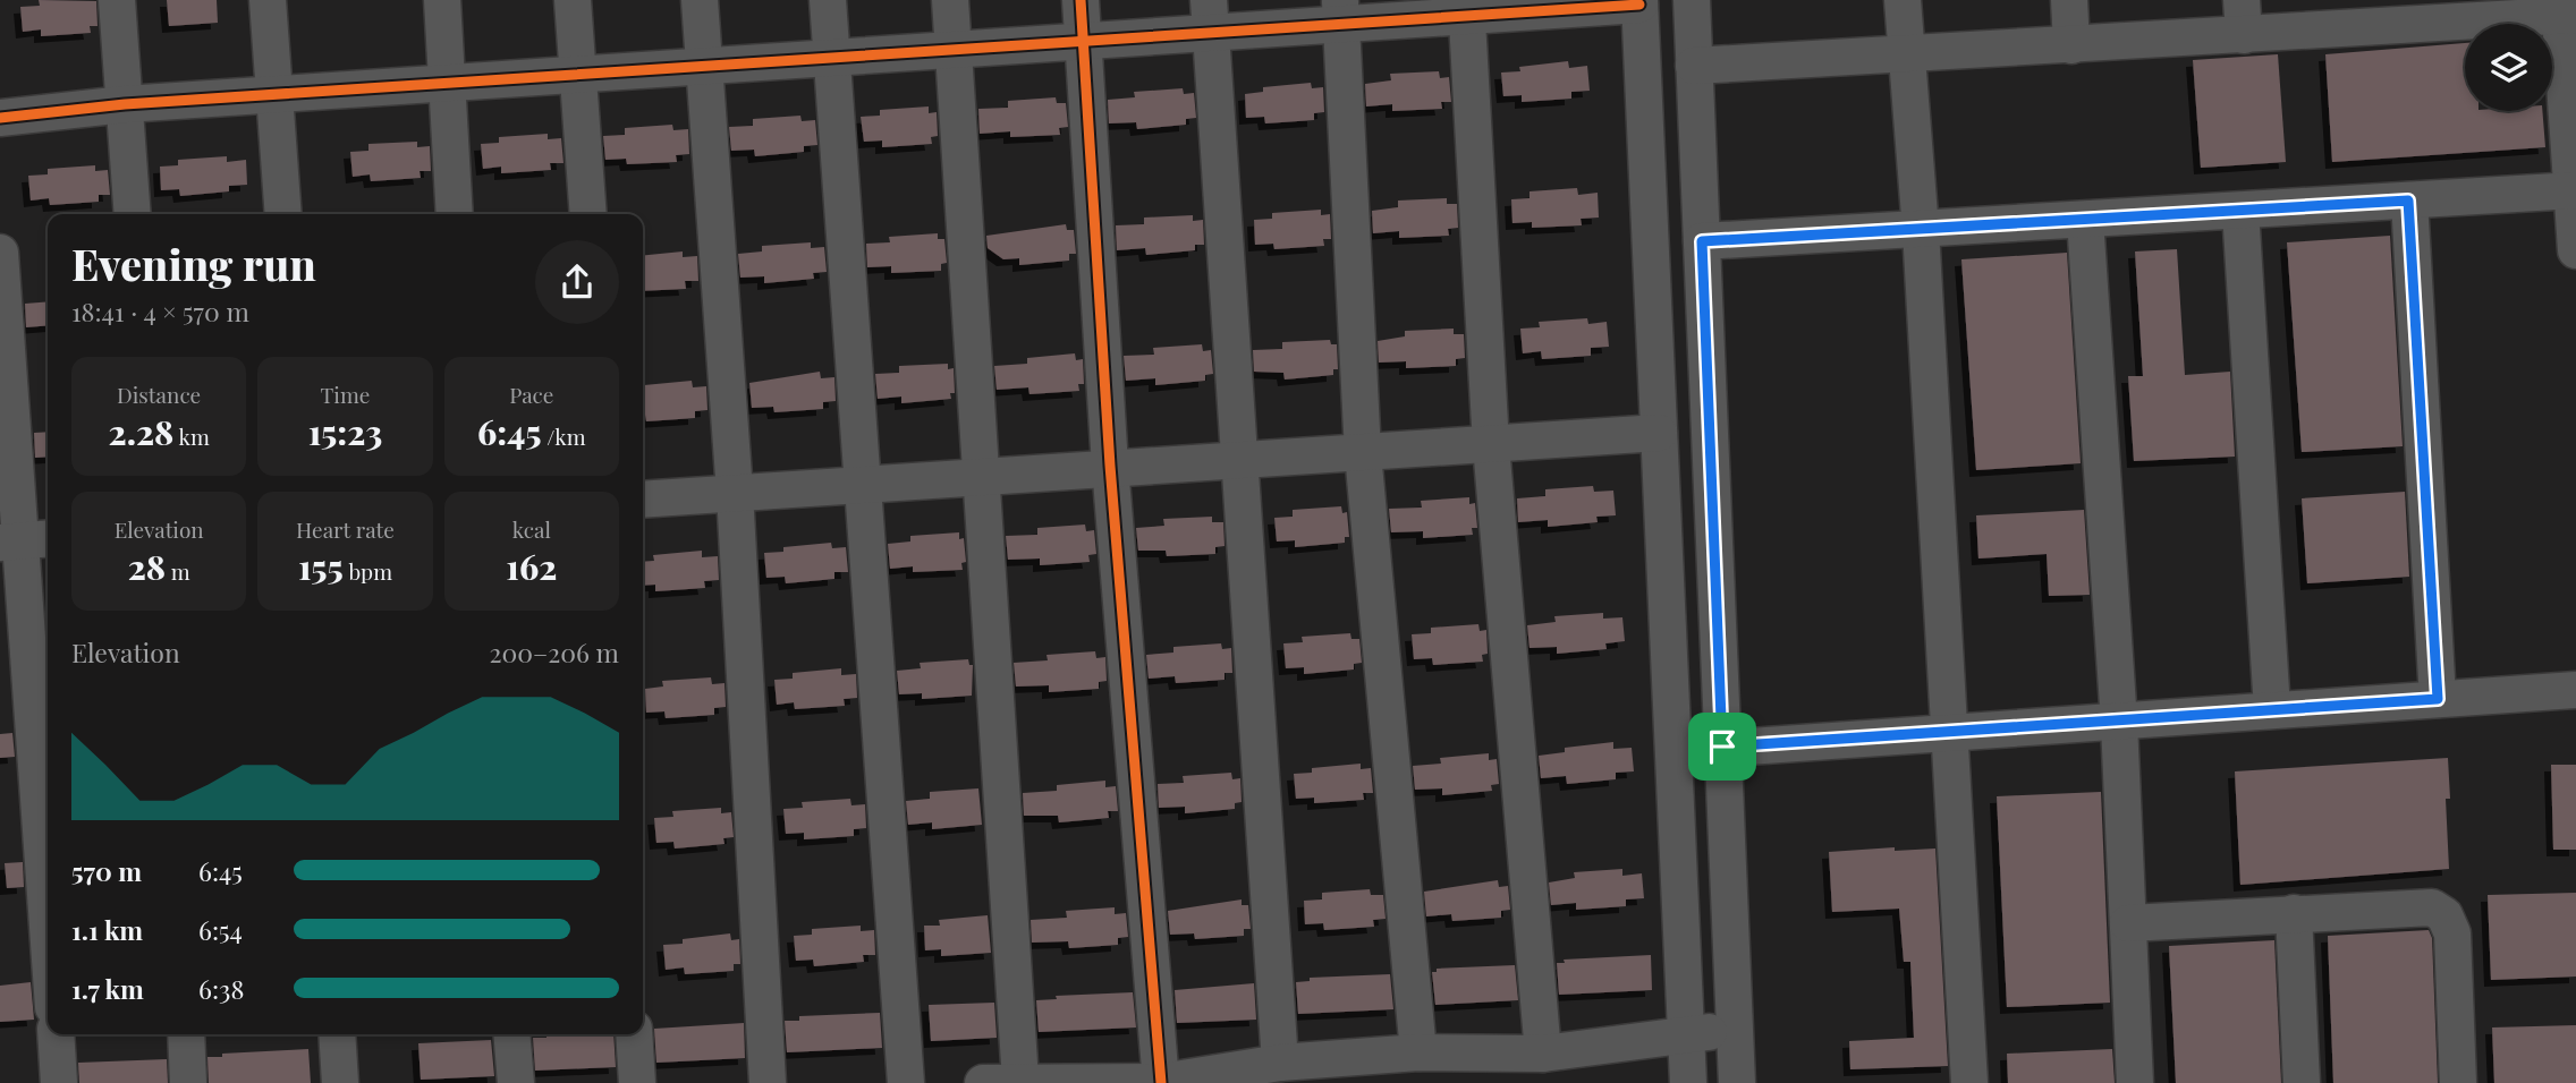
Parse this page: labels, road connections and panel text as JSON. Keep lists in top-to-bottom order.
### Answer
{
  "page": {
    "heading": ["Evening run", "18:41 · 4 × 570 m"],
    "stats": [
      ["Distance", "2.28 km"],
      ["Time", "15:23"],
      ["Pace", "6:45 /km"],
      ["Elevation", "28 m"],
      ["Heart rate", "155 bpm"],
      ["kcal", "162"]
    ],
    "chart": ["Elevation", "200–206 m"],
    "list": [
      {
        "name": "570 m",
        "note": "6:45"
      },
      {
        "name": "1.1 km",
        "note": "6:54"
      },
      {
        "name": "1.7 km",
        "note": "6:38"
      }
    ]
  }
}
